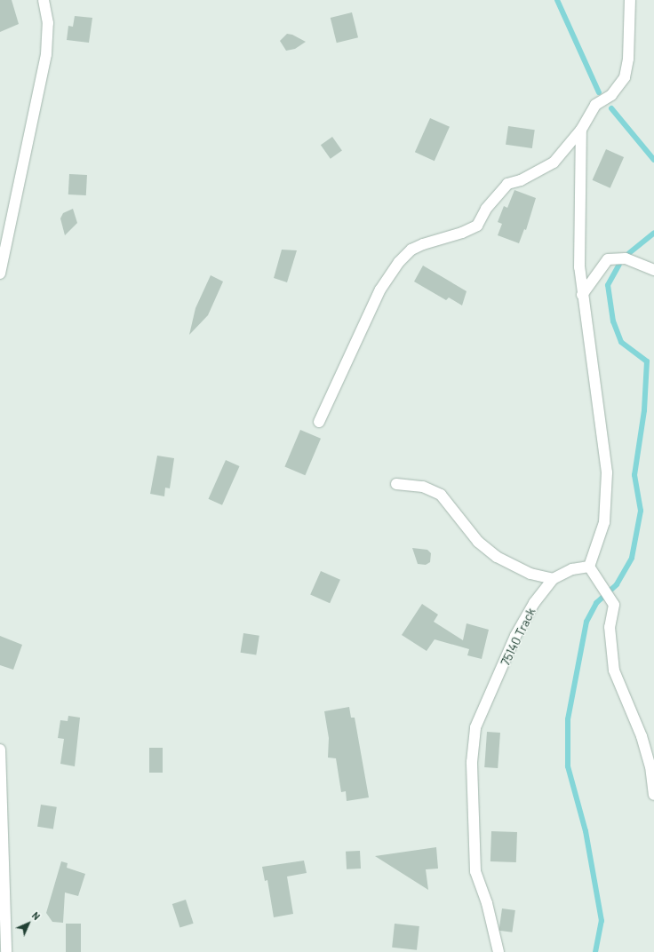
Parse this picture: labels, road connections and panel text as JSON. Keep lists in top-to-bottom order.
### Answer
{
  "streets": {
    "street": ["75140 Track"]
  },
  "north": "top right"
}
